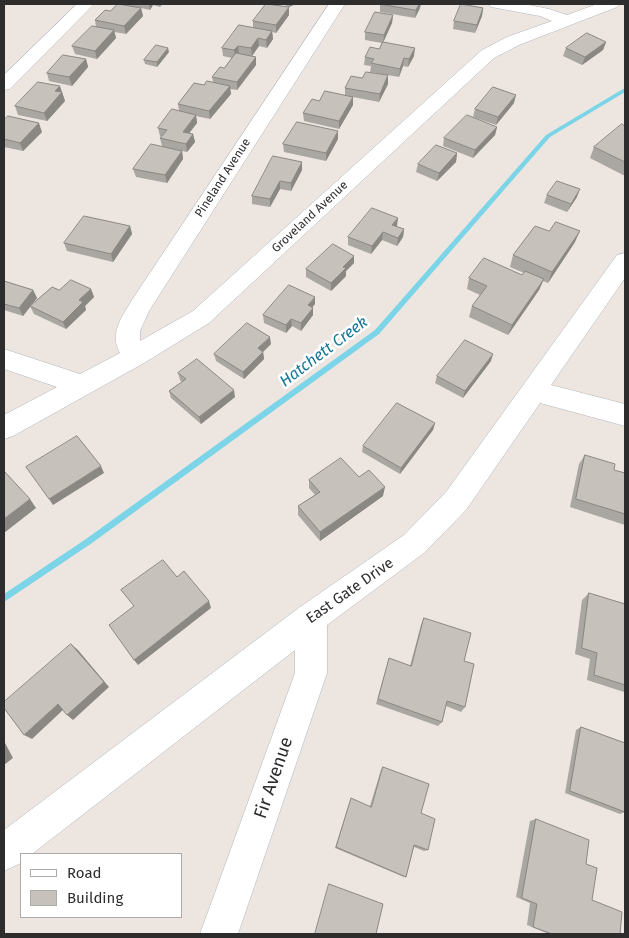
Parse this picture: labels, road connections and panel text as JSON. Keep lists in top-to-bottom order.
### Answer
{
  "streets": {
    "street": [
      "Pineland Avenue",
      "Groveland Avenue",
      "East Gate Drive",
      "Fir Avenue"
    ]
  },
  "crossings": [
    ["Pineland Avenue", "Groveland Avenue"],
    ["East Gate Drive", "Fir Avenue"]
  ],
  "water": ["Hatchett Creek"],
  "legend": ["Road", "Building"]
}
